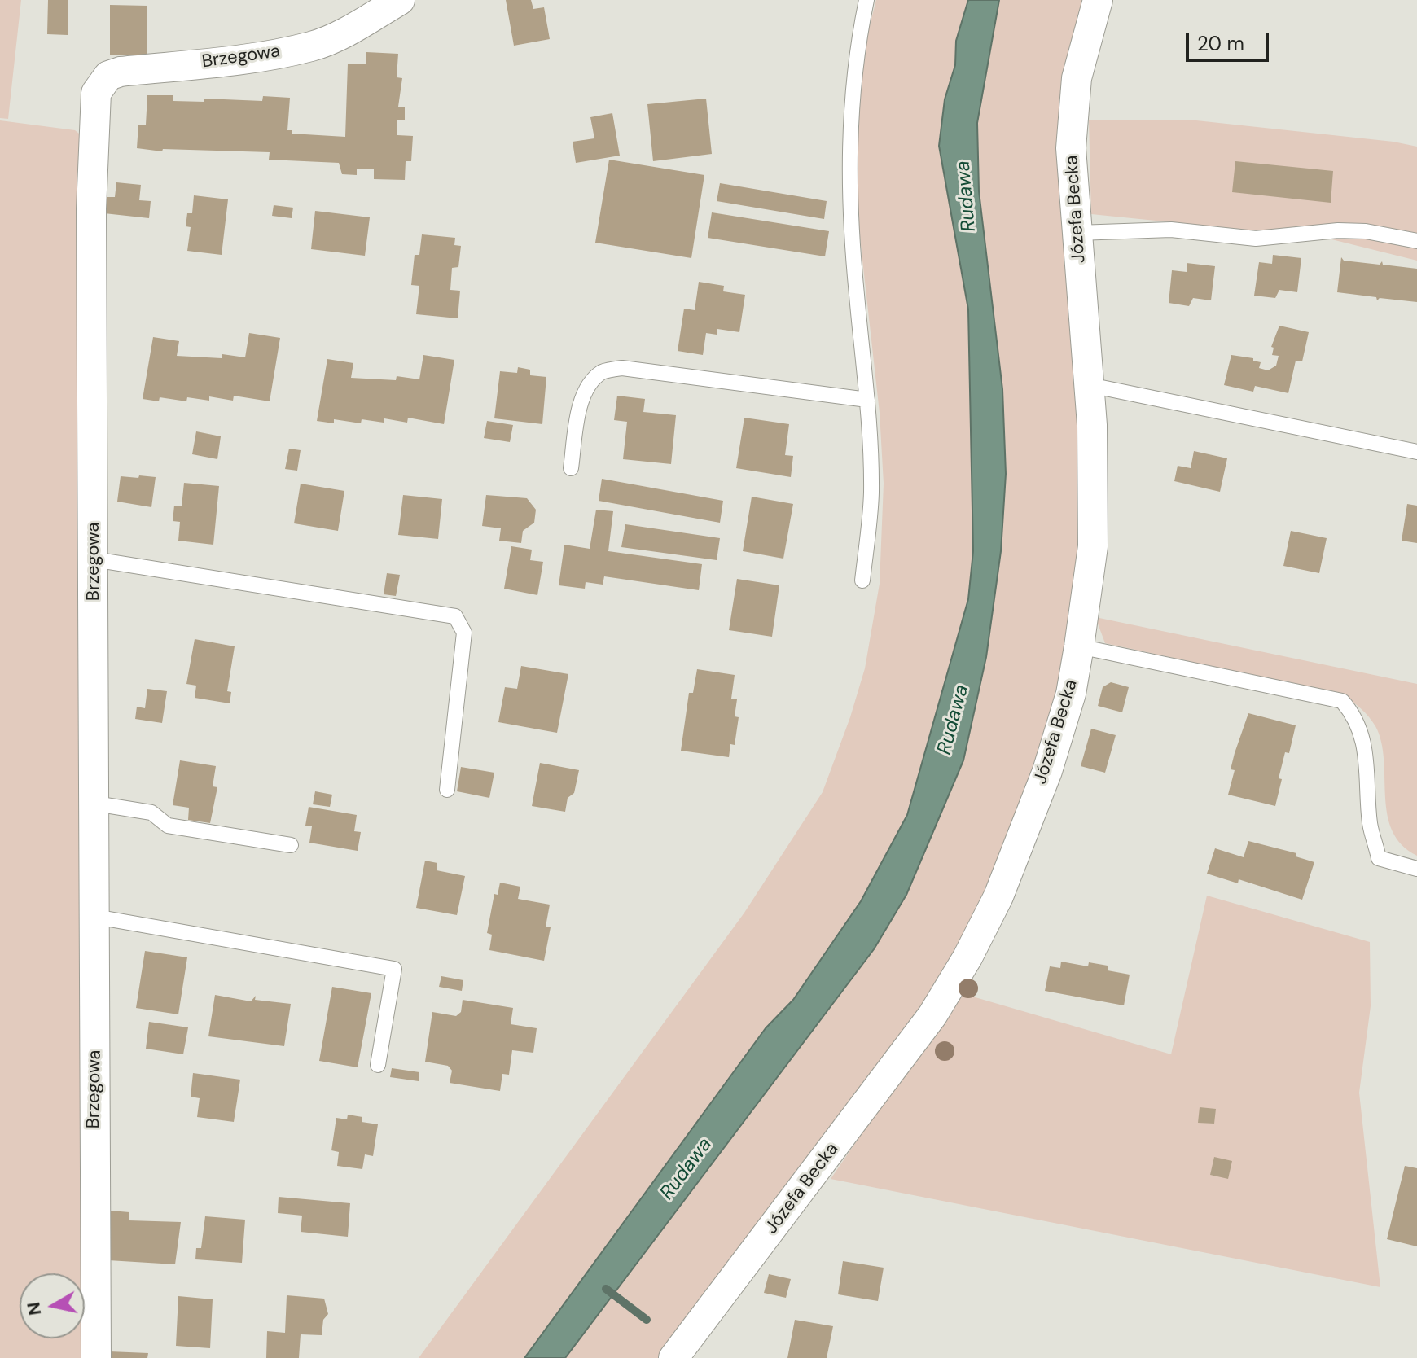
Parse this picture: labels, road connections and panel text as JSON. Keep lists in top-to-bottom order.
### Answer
{
  "streets": {
    "street": ["Brzegowa", "Józefa Becka"]
  },
  "water": ["Rudawa"],
  "scale_bar": "20 m",
  "north": "left"
}
